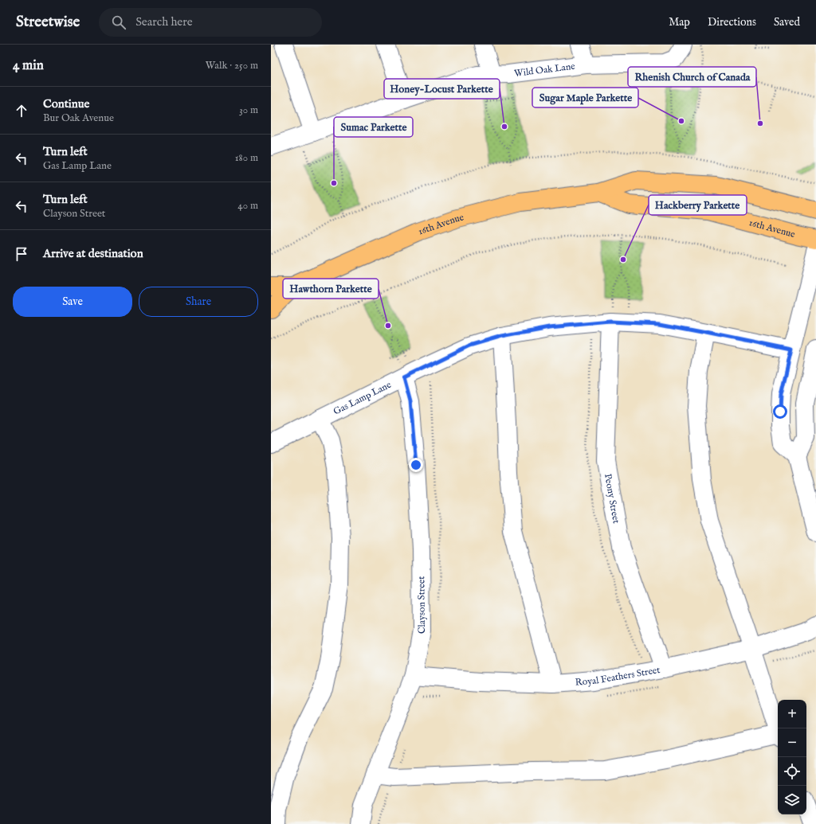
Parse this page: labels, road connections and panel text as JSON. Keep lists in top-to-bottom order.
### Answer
{
  "streets": {
    "main road": ["16th Avenue"],
    "street": [
      "Wild Oak Lane",
      "Gas Lamp Lane",
      "Peony Street",
      "Clayson Street",
      "Royal Feathers Street"
    ]
  },
  "crossings": [
    ["Gas Lamp Lane", "Peony Street"],
    ["Gas Lamp Lane", "Clayson Street"],
    ["Peony Street", "Royal Feathers Street"],
    ["Clayson Street", "Royal Feathers Street"]
  ],
  "places": [
    "Sugar Maple Parkette",
    "Rhenish Church of Canada",
    "Honey-Locust Parkette",
    "Sumac Parkette",
    "Hackberry Parkette",
    "Hawthorn Parkette"
  ],
  "page": {
    "header": "Streetwise",
    "search": "Search here",
    "nav": ["Map", "Directions", "Saved"],
    "heading": ["4 min", "Walk · 250 m"],
    "list": [
      ["Continue", "Bur Oak Avenue", "30 m"],
      ["Turn left", "Gas Lamp Lane", "180 m"],
      ["Turn left", "Clayson Street", "40 m"],
      "Arrive at destination"
    ],
    "buttons": ["Save", "Share"],
    "map_buttons": ["+", "−"]
  }
}
